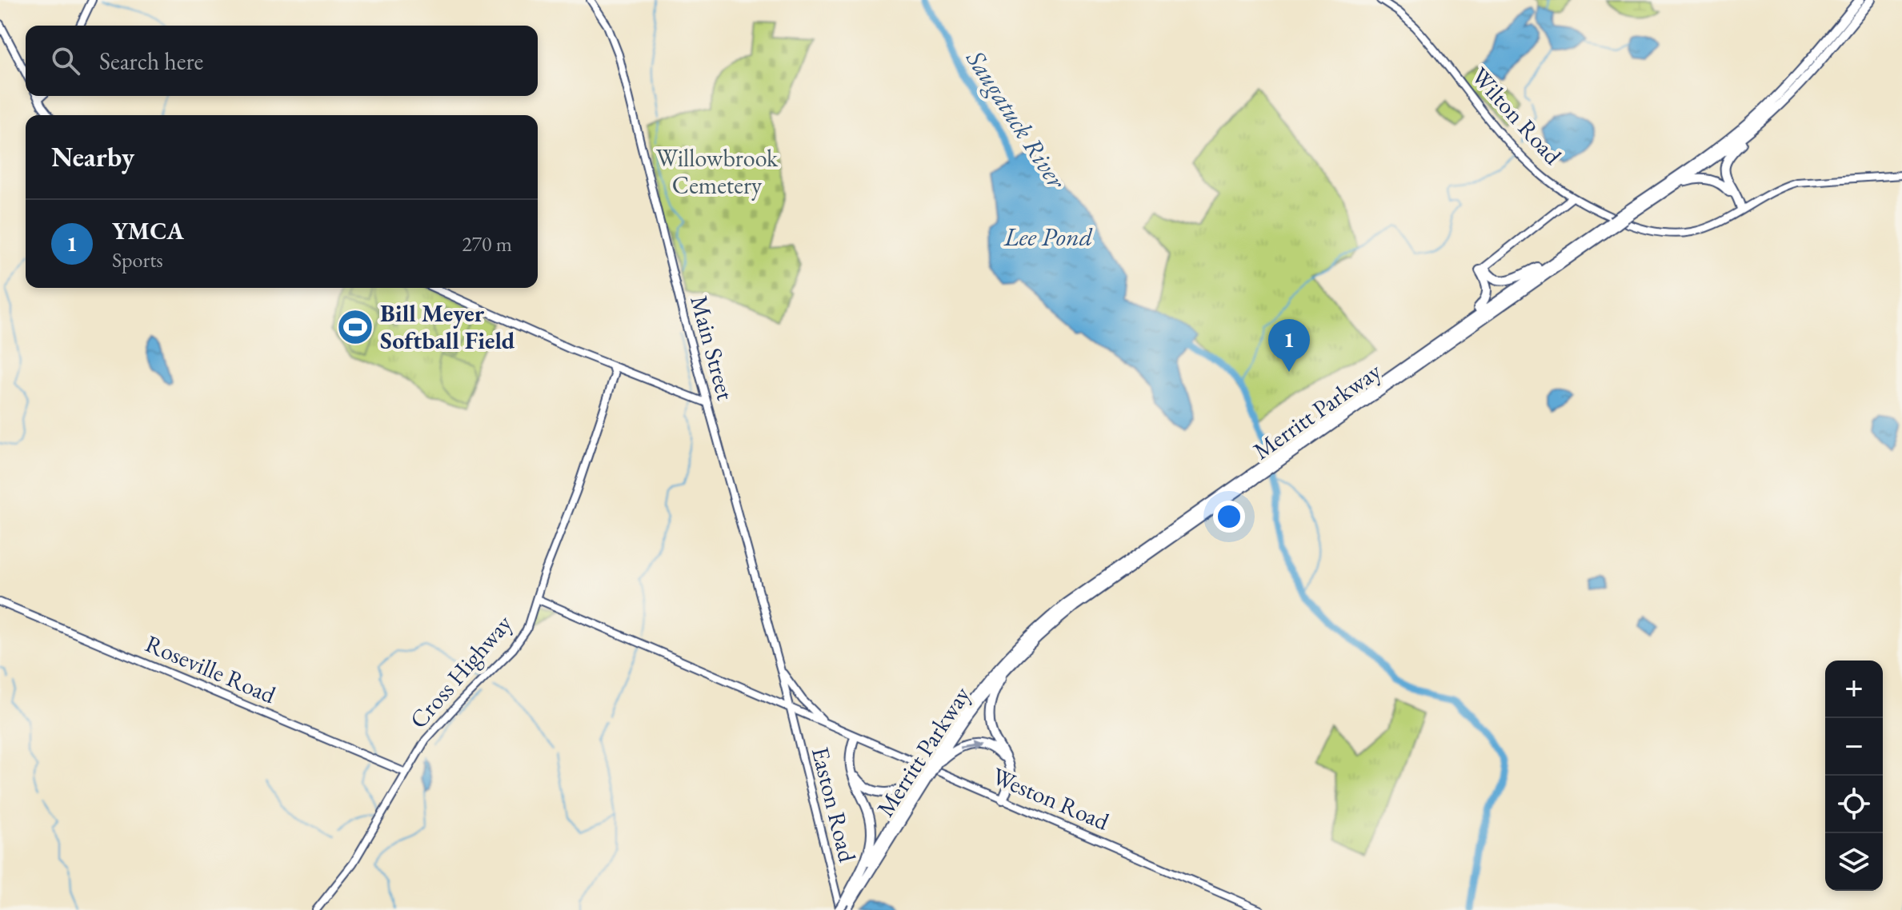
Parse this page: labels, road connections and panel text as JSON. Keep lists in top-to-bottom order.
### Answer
{
  "streets": {
    "highway": ["Merritt Parkway"],
    "main road": [
      "Wilton Road",
      "Main Street",
      "Roseville Road",
      "Cross Highway",
      "Weston Road",
      "Easton Road"
    ]
  },
  "crossings": [
    ["Main Street", "Weston Road"],
    ["Main Street", "Easton Road"],
    ["Merritt Parkway", "Easton Road"],
    ["Roseville Road", "Cross Highway"],
    ["Cross Highway", "Weston Road"],
    ["Weston Road", "Easton Road"]
  ],
  "water": ["Saugatuck River", "Lee Pond"],
  "parks": ["Willowbrook Cemetery"],
  "places": {
    "sports": ["Bill Meyer Softball Field"]
  },
  "page": {
    "search": "Search here",
    "heading": "Nearby",
    "list": [
      {
        "mark": "1",
        "name": "YMCA",
        "note": "Sports",
        "value": "270 m"
      }
    ],
    "pins": "1",
    "map_buttons": ["+", "−"]
  }
}
